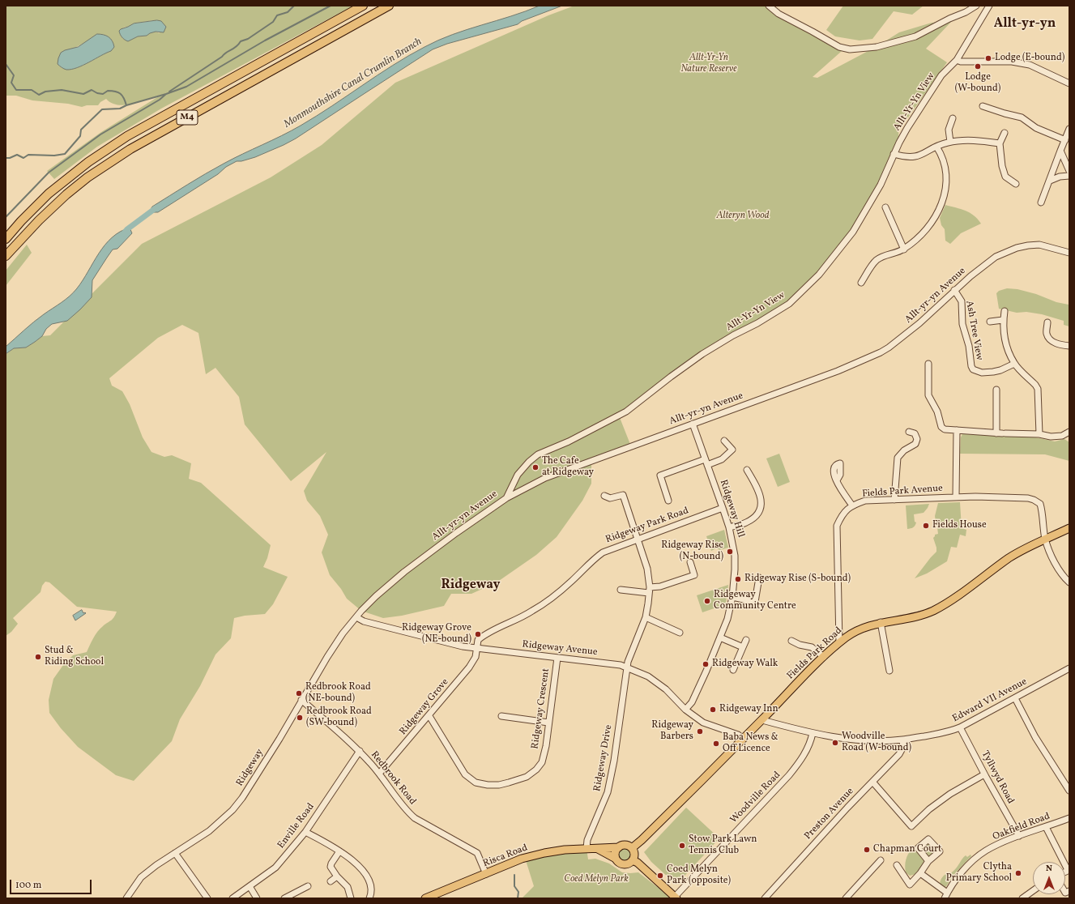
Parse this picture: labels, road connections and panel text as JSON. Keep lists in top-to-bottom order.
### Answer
{
  "streets": {
    "highway": ["M4"],
    "main road": ["Fields Park Road", "Risca Road"],
    "street": [
      "Allt-Yr-Yn View",
      "Allt-yr-yn Avenue",
      "Ash Tree View",
      "Fields Park Avenue",
      "Ridgeway Hill",
      "Ridgeway Park Road",
      "Ridgeway Avenue",
      "Edward VII Avenue",
      "Ridgeway Grove",
      "Ridgeway Crescent",
      "Ridgeway Drive",
      "Ridgeway",
      "Tyllwyd Road",
      "Redbrook Road",
      "Woodville Road",
      "Preston Avenue",
      "Enville Road",
      "Oakfield Road"
    ]
  },
  "crossings": [
    ["Allt-Yr-Yn View", "Allt-yr-yn Avenue"],
    ["Allt-yr-yn Avenue", "Ash Tree View"],
    ["Allt-yr-yn Avenue", "Ridgeway Hill"],
    ["Allt-yr-yn Avenue", "Ridgeway Avenue"],
    ["Allt-yr-yn Avenue", "Ridgeway"],
    ["Fields Park Avenue", "Fields Park Road"],
    ["Ridgeway Hill", "Ridgeway Park Road"],
    ["Ridgeway Hill", "Ridgeway Avenue"],
    ["Ridgeway Park Road", "Ridgeway Avenue"],
    ["Ridgeway Park Road", "Ridgeway Grove"],
    ["Ridgeway Park Road", "Ridgeway Drive"],
    ["Ridgeway Avenue", "Fields Park Road"],
    ["Ridgeway Avenue", "Ridgeway Grove"],
    ["Ridgeway Avenue", "Ridgeway Crescent"],
    ["Ridgeway Avenue", "Ridgeway Drive"],
    ["Ridgeway Avenue", "Ridgeway"],
    ["Fields Park Road", "Edward VII Avenue"],
    ["Fields Park Road", "Risca Road"],
    ["Edward VII Avenue", "Tyllwyd Road"],
    ["Edward VII Avenue", "Woodville Road"],
    ["Edward VII Avenue", "Preston Avenue"],
    ["Ridgeway Grove", "Ridgeway Crescent"],
    ["Ridgeway Grove", "Redbrook Road"],
    ["Ridgeway Drive", "Risca Road"],
    ["Ridgeway", "Redbrook Road"],
    ["Tyllwyd Road", "Oakfield Road"],
    ["Redbrook Road", "Enville Road"],
    ["Redbrook Road", "Risca Road"]
  ],
  "districts": ["Allt-yr-yn", "Ridgeway"],
  "water": ["Monmouthshire Canal Crumlin Branch"],
  "parks": ["Allt-Yr-Yn Nature Reserve", "Alteryn Wood", "Coed Melyn Park"],
  "places": [
    "Lodge (E-bound)",
    "Lodge (W-bound)",
    "The Cafe at Ridgeway",
    "Fields House",
    "Ridgeway Rise (N-bound)",
    "Ridgeway Rise (S-bound)",
    "Ridgeway Community Centre",
    "Ridgeway Grove (NE-bound)",
    "Stud & Riding School",
    "Ridgeway Walk",
    "Redbrook Road (NE-bound)",
    "Ridgeway Inn",
    "Redbrook Road (SW-bound)",
    "Ridgeway Barbers",
    "Woodville Road (W-bound)",
    "Baba News & Off Licence",
    "Stow Park Lawn Tennis Club",
    "Chapman Court",
    "Clytha Primary School",
    "Coed Melyn Park (opposite)"
  ],
  "scale_bar": "100 m",
  "north": "top"
}
